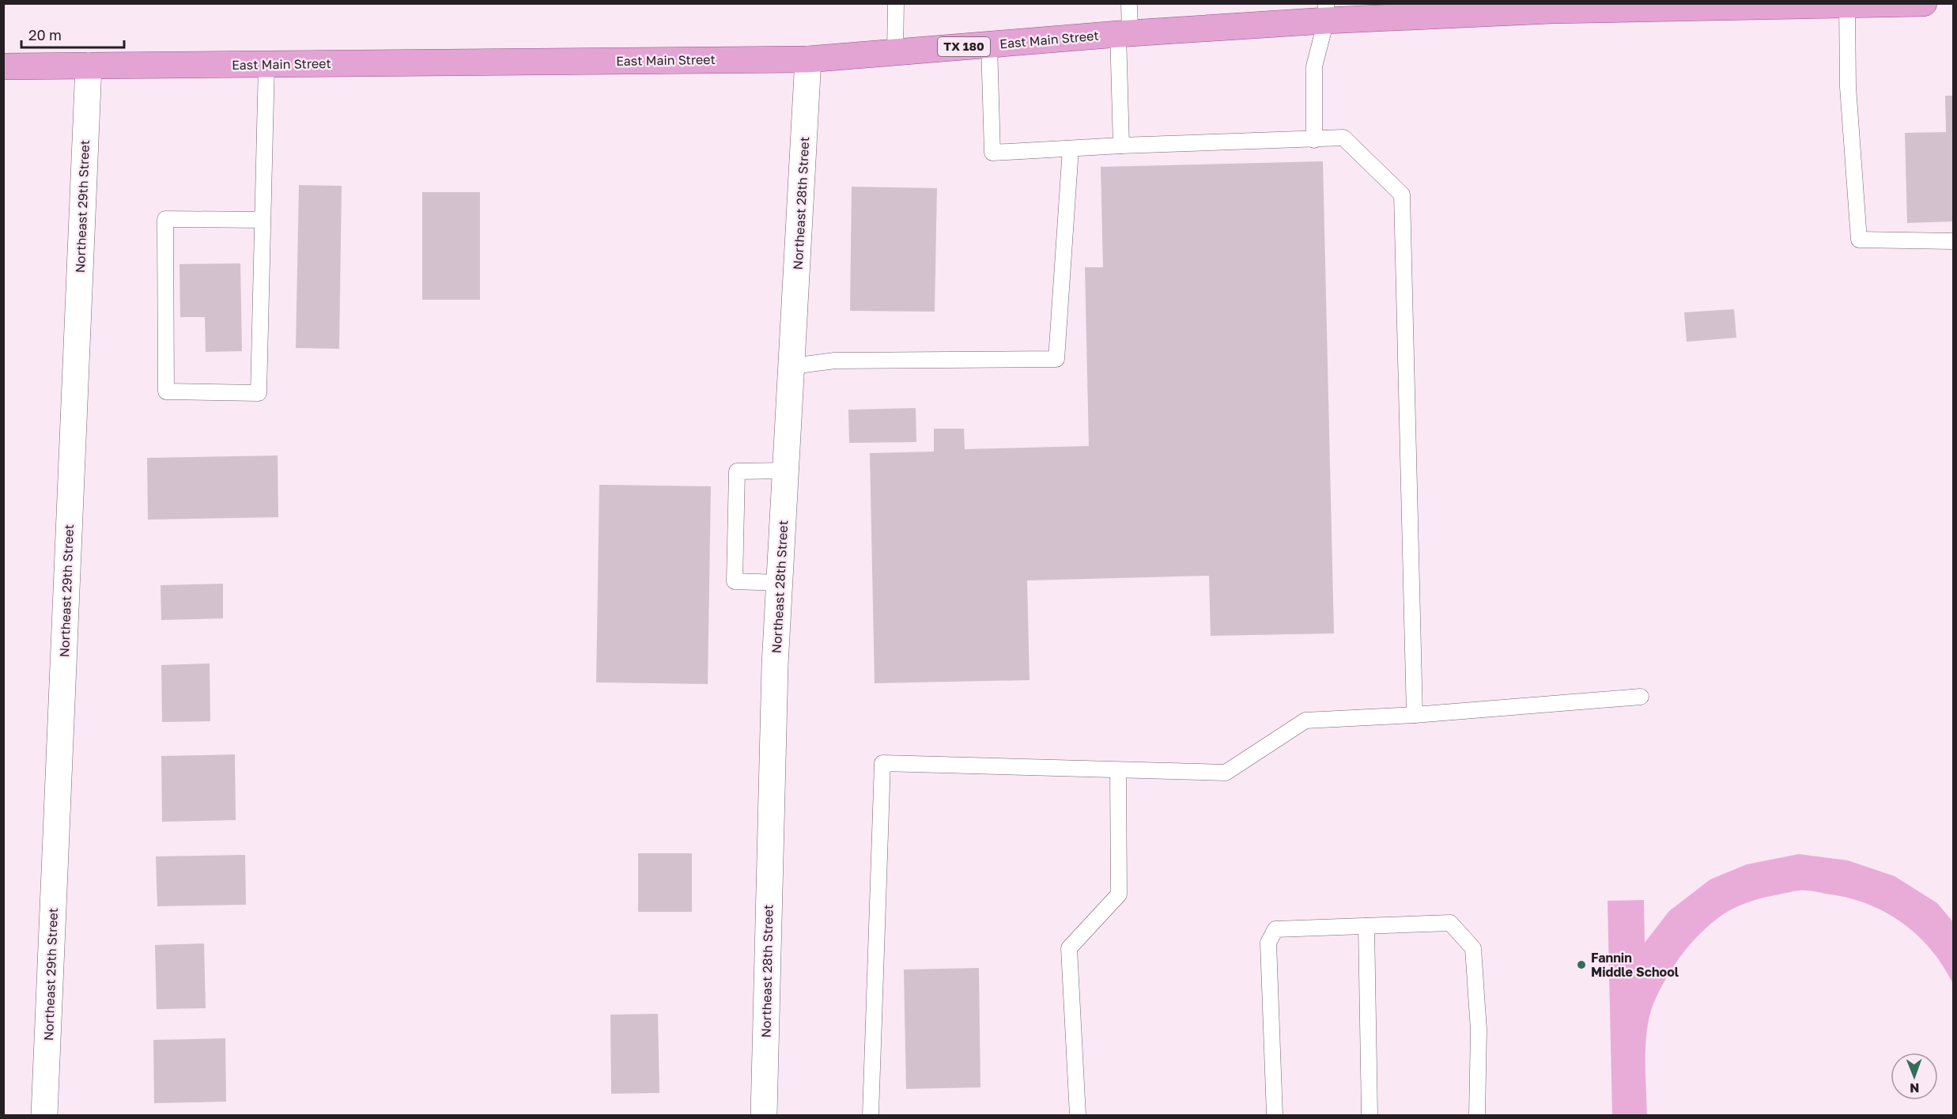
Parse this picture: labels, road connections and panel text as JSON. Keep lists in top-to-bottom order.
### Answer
{
  "streets": {
    "main road": ["East Main Street", "TX 180"],
    "street": ["Northeast 28th Street", "Northeast 29th Street"]
  },
  "crossings": [
    ["East Main Street", "Northeast 28th Street"],
    ["East Main Street", "Northeast 29th Street"]
  ],
  "places": ["Fannin Middle School"],
  "scale_bar": "20 m",
  "north": "bottom"
}
